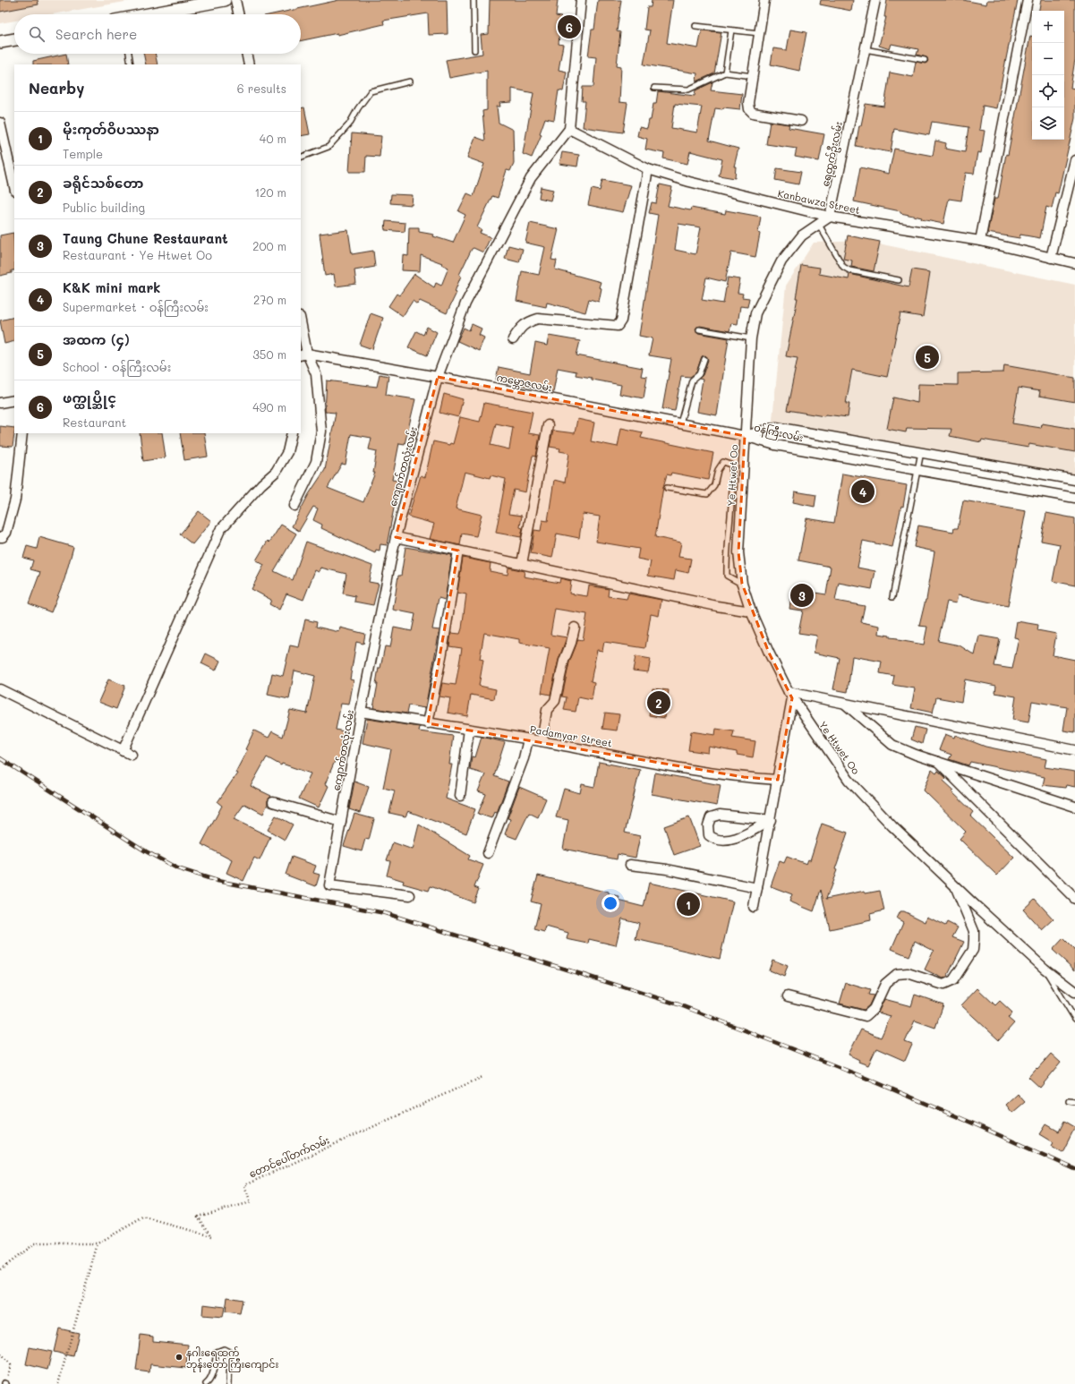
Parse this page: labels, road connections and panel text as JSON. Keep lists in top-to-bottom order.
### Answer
{
  "streets": {
    "street": [
      "ရေထွက်ဦးလမ်း",
      "Kanbawza Street",
      "ကမ္ဘောဇလမ်း",
      "ဝန်ကြီးလမ်း",
      "ကျောက်တလုံးလမ်း",
      "Ye Htwet Oo",
      "Padamyar Street"
    ],
    "path": ["တောင်ပေါ်တက်လမ်း"]
  },
  "crossings": [
    ["ရေထွက်ဦးလမ်း", "Kanbawza Street"],
    ["Kanbawza Street", "ကျောက်တလုံးလမ်း"],
    ["ကမ္ဘောဇလမ်း", "ဝန်ကြီးလမ်း"],
    ["ကမ္ဘောဇလမ်း", "ကျောက်တလုံးလမ်း"],
    ["ကမ္ဘောဇလမ်း", "Ye Htwet Oo"],
    ["ဝန်ကြီးလမ်း", "Ye Htwet Oo"],
    ["ကျောက်တလုံးလမ်း", "Padamyar Street"]
  ],
  "places": ["နဂါးရေထွက် ဘုန်းတော်ကြီးကျောင်း"],
  "page": {
    "map_buttons": ["+", "−"],
    "pins": [
      "6",
      "5",
      "4",
      "3",
      "2",
      "1"
    ],
    "search": "Search here",
    "heading": ["Nearby", "6 results"],
    "list": [
      {
        "mark": "1",
        "name": "မိုးကုတ်ဝိပဿနာ",
        "note": "Temple",
        "value": "40 m"
      },
      {
        "mark": "2",
        "name": "ခရိုင်သစ်တော",
        "note": "Public building",
        "value": "120 m"
      },
      {
        "mark": "3",
        "name": "Taung Chune Restaurant",
        "note": "Restaurant · Ye Htwet Oo",
        "value": "200 m"
      },
      {
        "mark": "4",
        "name": "K&K mini mark",
        "note": "Supermarket · ဝန်ကြီးလမ်း",
        "value": "270 m"
      },
      {
        "mark": "5",
        "name": "အထက (၄)",
        "note": "School · ဝန်ကြီးလမ်း",
        "value": "350 m"
      },
      {
        "mark": "6",
        "name": "ဖက္ထုပ္ဆိုင္",
        "note": "Restaurant",
        "value": "490 m"
      }
    ]
  }
}
